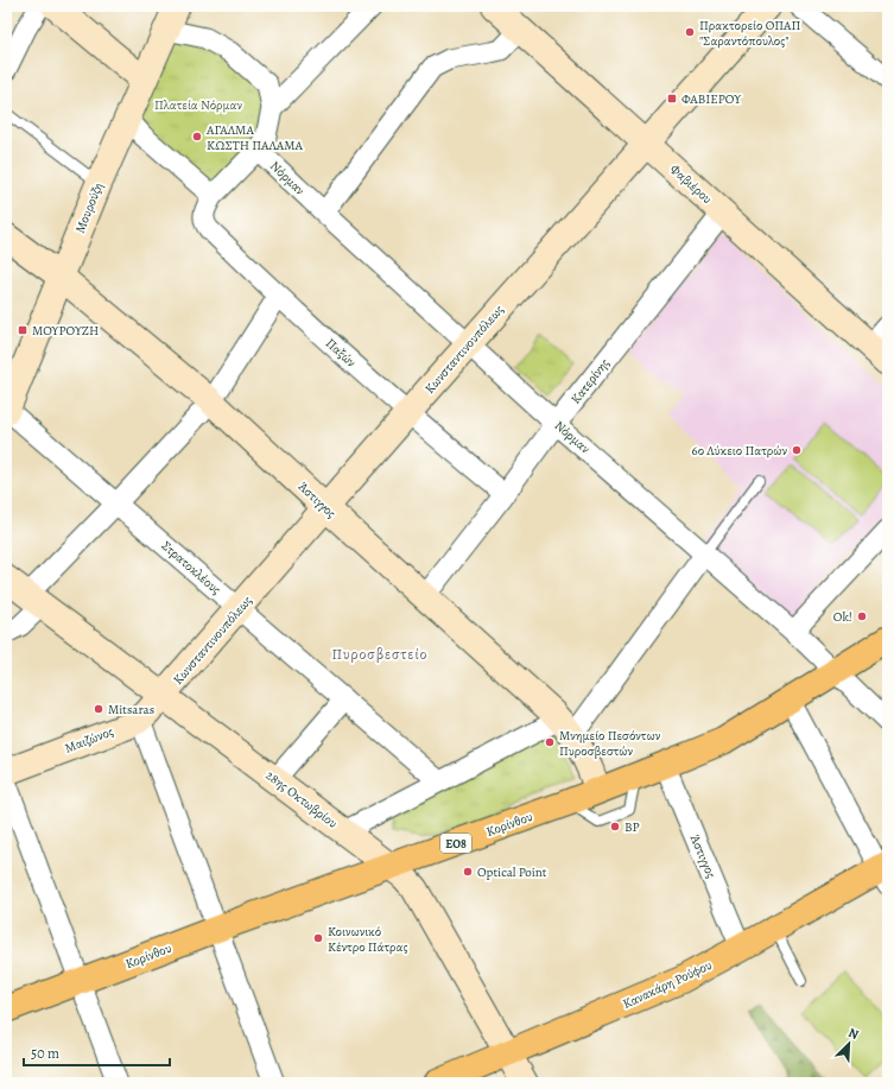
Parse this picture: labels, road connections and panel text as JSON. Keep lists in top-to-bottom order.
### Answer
{
  "streets": {
    "main road": [
      "Φαβιέρου",
      "Μουρούζη",
      "Κωνσταντινουπόλεως",
      "Άστιγγος",
      "Μαιζώνος",
      "28ης Οκτωβρίου",
      "Κορίνθου",
      "ΕΟ8",
      "Κανακάρη Ρούφου"
    ],
    "street": [
      "Νόρμαν",
      "Παξών",
      "Κατερίνης",
      "Στρατοκλέους"
    ]
  },
  "crossings": [
    ["Νόρμαν", "Μουρούζη"],
    ["Νόρμαν", "Κωνσταντινουπόλεως"],
    ["Νόρμαν", "Παξών"],
    ["Νόρμαν", "Κατερίνης"],
    ["Νόρμαν", "Κορίνθου"],
    ["Φαβιέρου", "Κωνσταντινουπόλεως"],
    ["Φαβιέρου", "Κατερίνης"],
    ["Μουρούζη", "Παξών"],
    ["Μουρούζη", "Άστιγγος"],
    ["Μουρούζη", "Στρατοκλέους"],
    ["Κωνσταντινουπόλεως", "Παξών"],
    ["Κωνσταντινουπόλεως", "Άστιγγος"],
    ["Κωνσταντινουπόλεως", "Στρατοκλέους"],
    ["Κωνσταντινουπόλεως", "Μαιζώνος"],
    ["Κωνσταντινουπόλεως", "28ης Οκτωβρίου"],
    ["Παξών", "Κατερίνης"],
    ["Κατερίνης", "Άστιγγος"],
    ["Άστιγγος", "Κορίνθου"],
    ["Άστιγγος", "Κανακάρη Ρούφου"],
    ["Μαιζώνος", "28ης Οκτωβρίου"],
    ["28ης Οκτωβρίου", "Κορίνθου"],
    ["28ης Οκτωβρίου", "Κανακάρη Ρούφου"]
  ],
  "districts": ["Πυροσβεστείο"],
  "parks": ["Πλατεία Νόρμαν"],
  "places": {
    "other": [
      "Πρακτορείο ΟΠΑΠ \"Σαραντόπουλος\"",
      "ΑΓΑΛΜΑ ΚΩΣΤΗ ΠΑΛΑΜΑ",
      "6ο Λύκειο Πατρών",
      "Ok!",
      "Mitsaras",
      "Μνημείο Πεσόντων Πυροσβεστών",
      "BP",
      "Optical Point",
      "Κοινωνικό Κέντρο Πάτρας"
    ],
    "transit": ["ΦΑΒΙΕΡΟΥ", "ΜΟΥΡΟΥΖΗ"]
  },
  "scale_bar": "50 m",
  "north": "top right"
}
